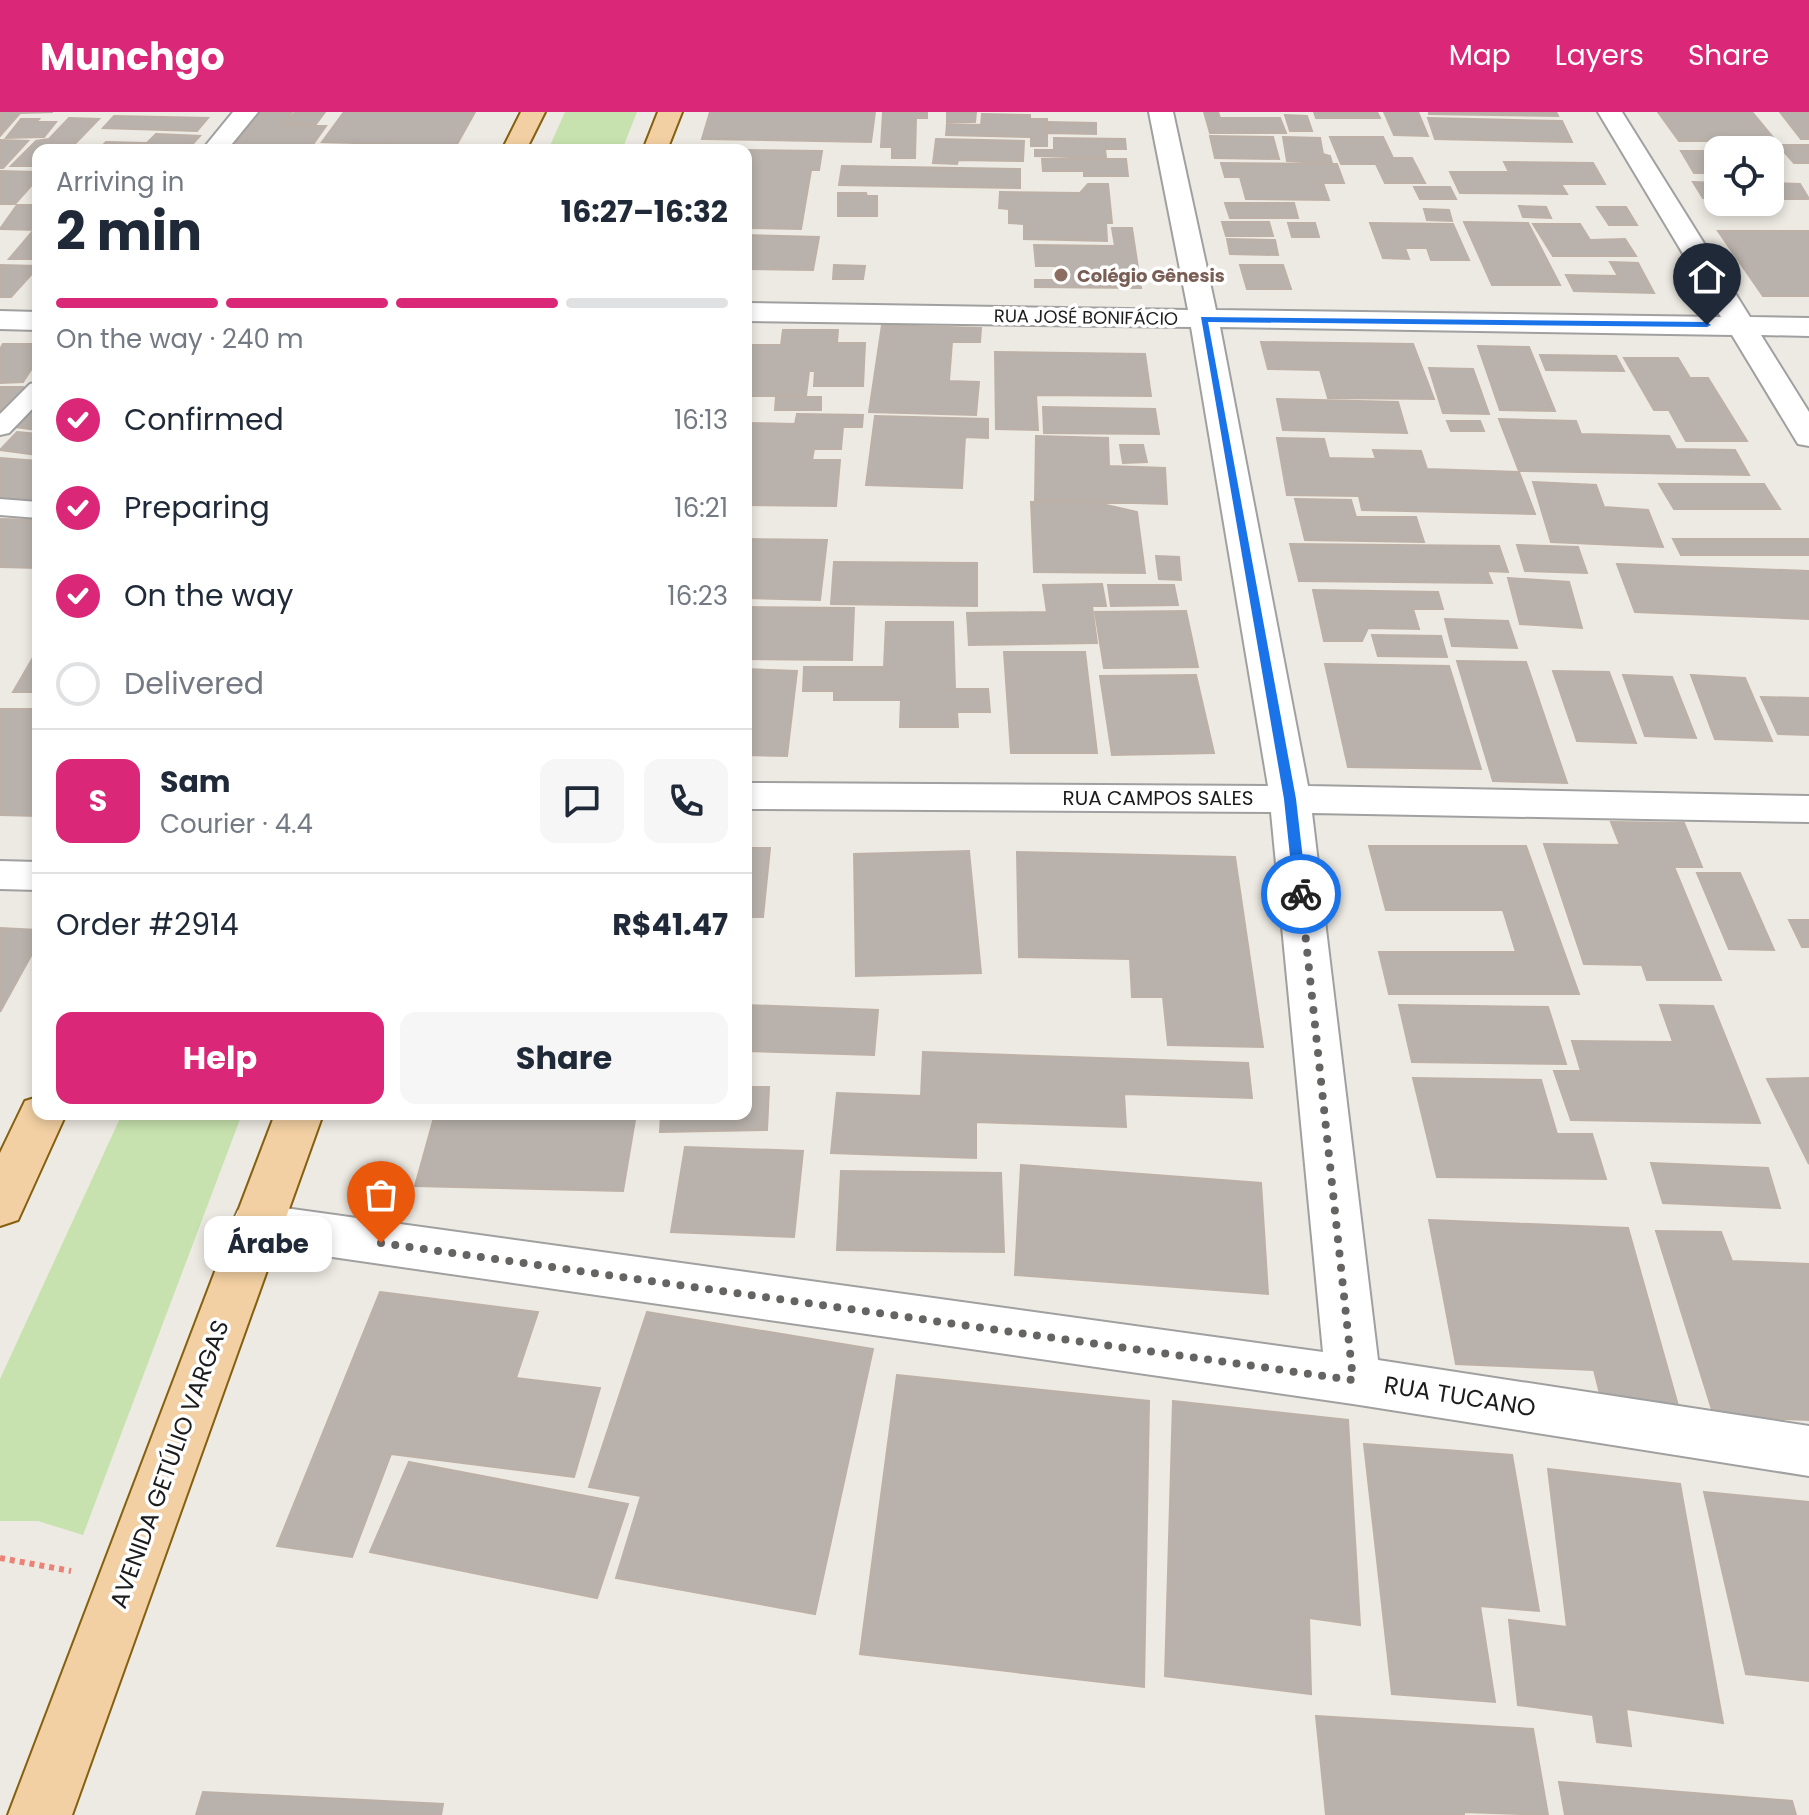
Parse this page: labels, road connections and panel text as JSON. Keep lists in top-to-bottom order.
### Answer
{
  "streets": {
    "main road": ["AVENIDA GETÚLIO VARGAS"],
    "street": ["RUA JOSÉ BONIFÁCIO", "RUA CAMPOS SALES", "RUA TUCANO"]
  },
  "crossings": [
    ["RUA TUCANO", "AVENIDA GETÚLIO VARGAS"]
  ],
  "places": ["Colégio Gênesis", "Árabe"],
  "page": {
    "header": "Munchgo",
    "nav": ["Map", "Layers", "Share"],
    "heading": ["2 min", "Arriving in", "16:27–16:32"],
    "panel": [
      "Sam",
      "Courier · 4.4",
      "Order #2914",
      "R$41.47"
    ],
    "bar": "On the way · 240 m",
    "list": [
      ["Confirmed", "16:13"],
      ["Preparing", "16:21"],
      ["On the way", "16:23"],
      "Delivered"
    ],
    "round": "S",
    "buttons": ["Help", "Share"],
    "bubble": "Árabe"
  }
}
